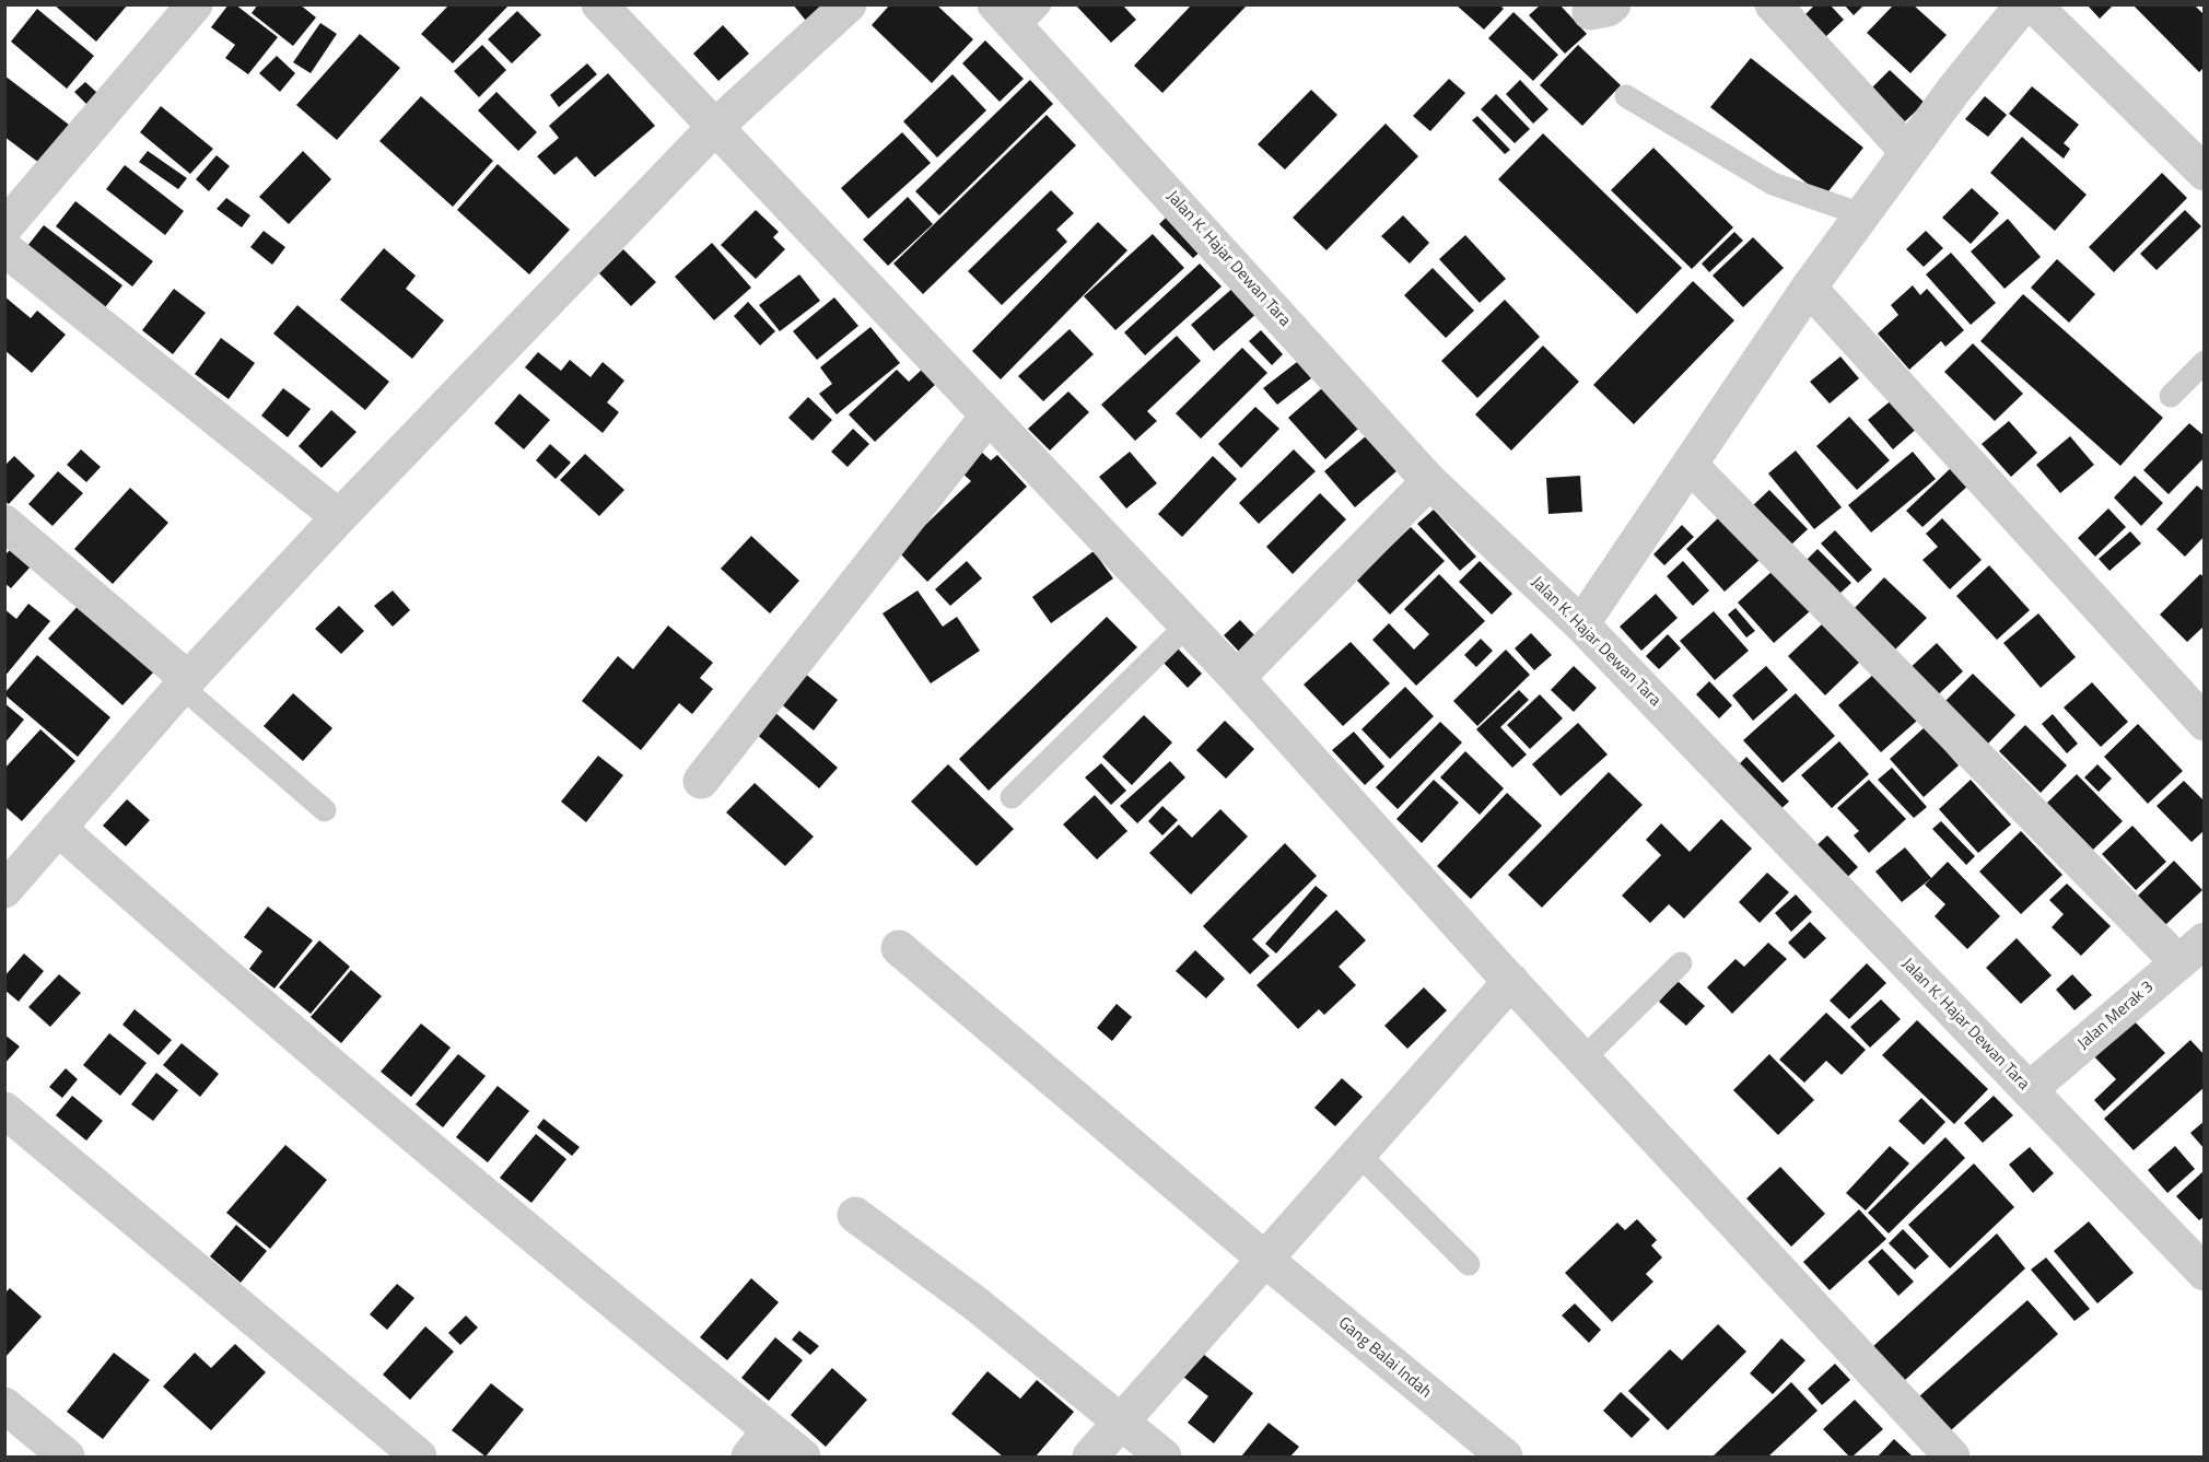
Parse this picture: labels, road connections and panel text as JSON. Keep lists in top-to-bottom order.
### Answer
{
  "streets": {
    "street": ["Jalan K. Hajar Dewan Tara", "Jalan Merak 3", "Gang Balai Indah"]
  },
  "crossings": [
    ["Jalan K. Hajar Dewan Tara", "Jalan Merak 3"]
  ]
}
